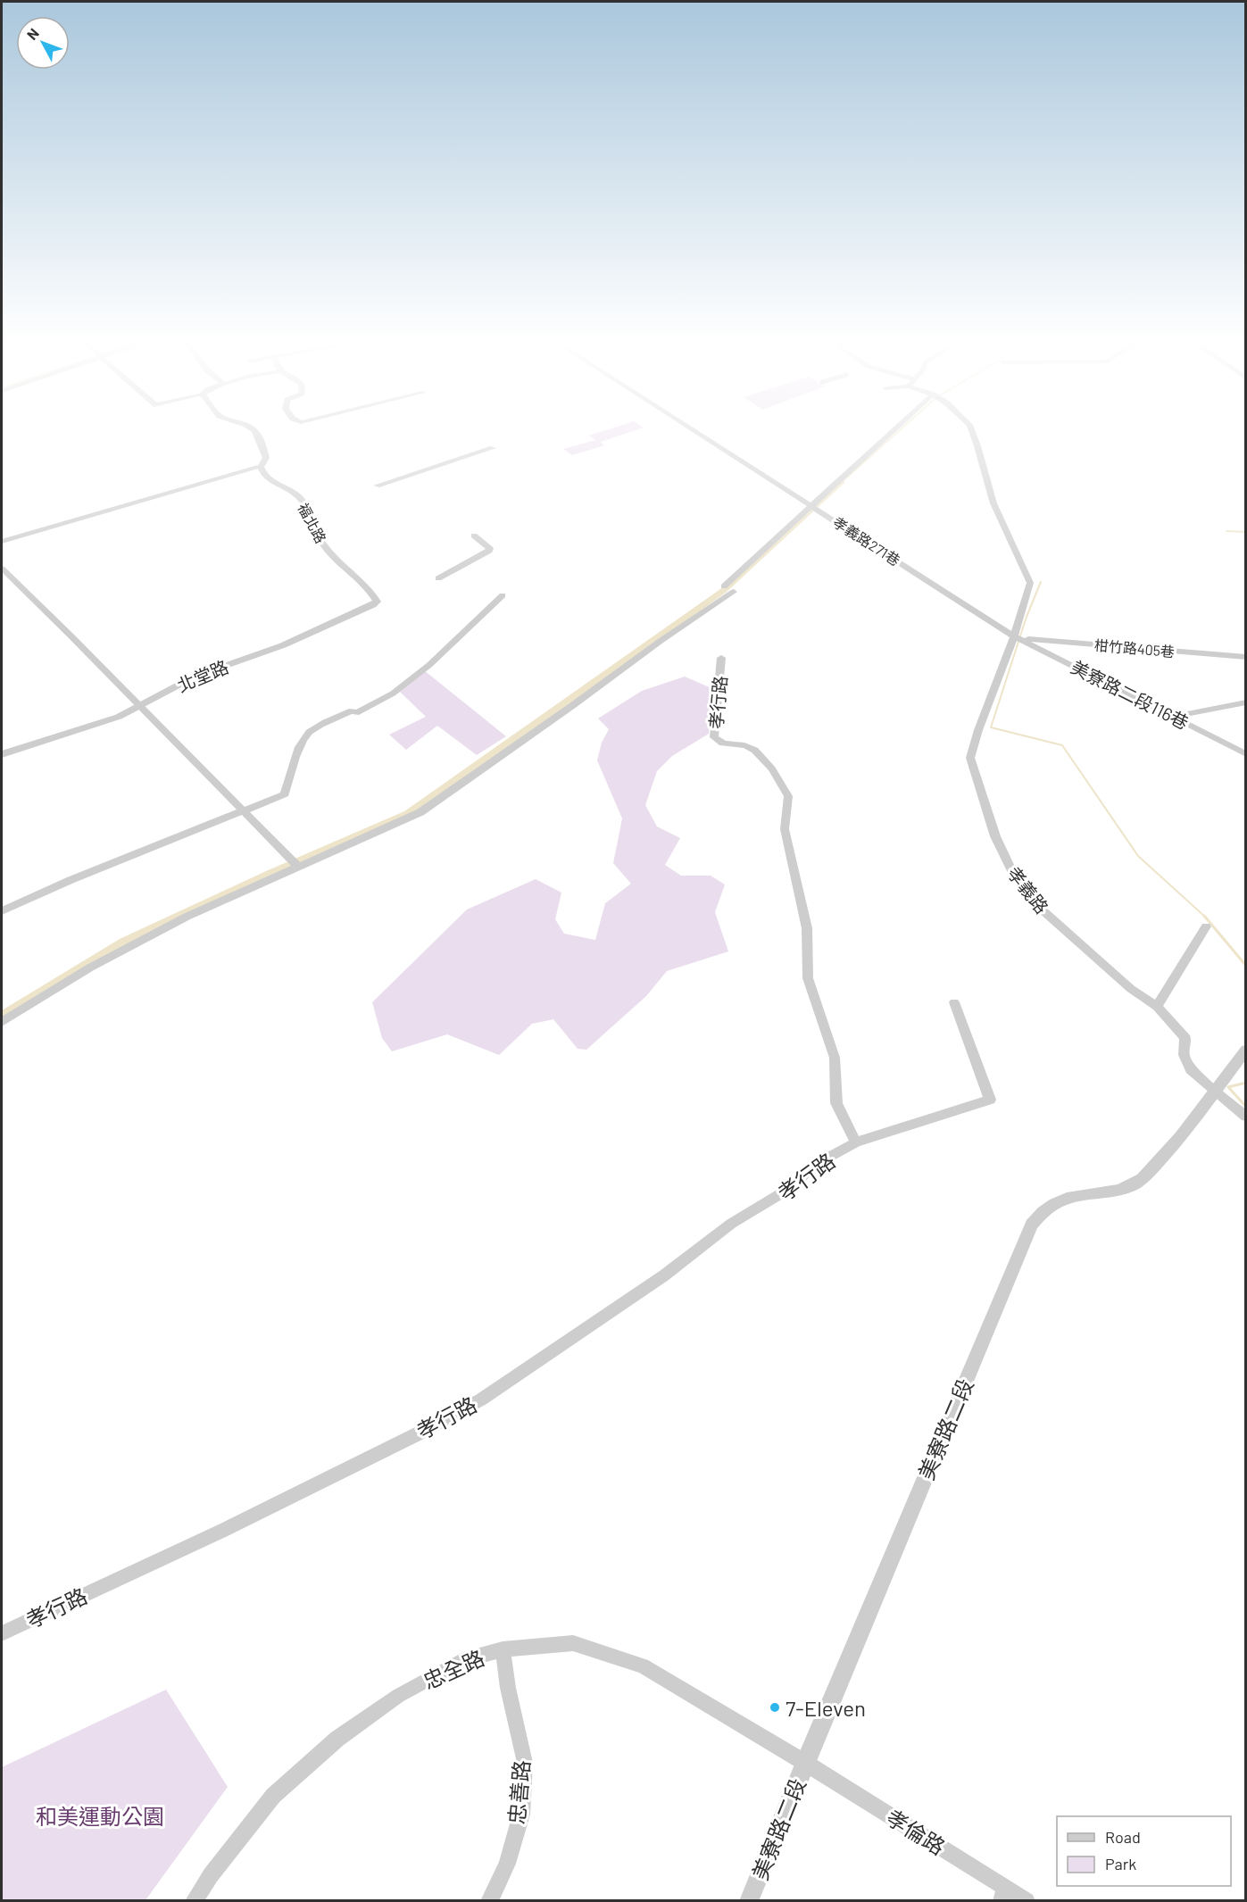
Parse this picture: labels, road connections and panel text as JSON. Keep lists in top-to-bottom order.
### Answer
{
  "streets": {
    "street": [
      "福北路",
      "孝義路271巷",
      "柑竹路405巷",
      "北堂路",
      "美寮路二段116巷",
      "孝行路",
      "孝義路",
      "美寮路二段",
      "忠全路",
      "忠善路",
      "孝倫路"
    ]
  },
  "crossings": [
    ["福北路", "北堂路"],
    ["孝義路271巷", "柑竹路405巷"],
    ["孝義路271巷", "美寮路二段116巷"],
    ["孝義路271巷", "孝義路"],
    ["柑竹路405巷", "美寮路二段116巷"],
    ["柑竹路405巷", "孝義路"],
    ["美寮路二段116巷", "孝義路"],
    ["孝義路", "美寮路二段"],
    ["美寮路二段", "忠全路"],
    ["美寮路二段", "孝倫路"],
    ["忠全路", "忠善路"],
    ["忠全路", "孝倫路"]
  ],
  "parks": ["和美運動公園"],
  "places": ["7-Eleven"],
  "legend": ["Road", "Park"],
  "north": "top left"
}
